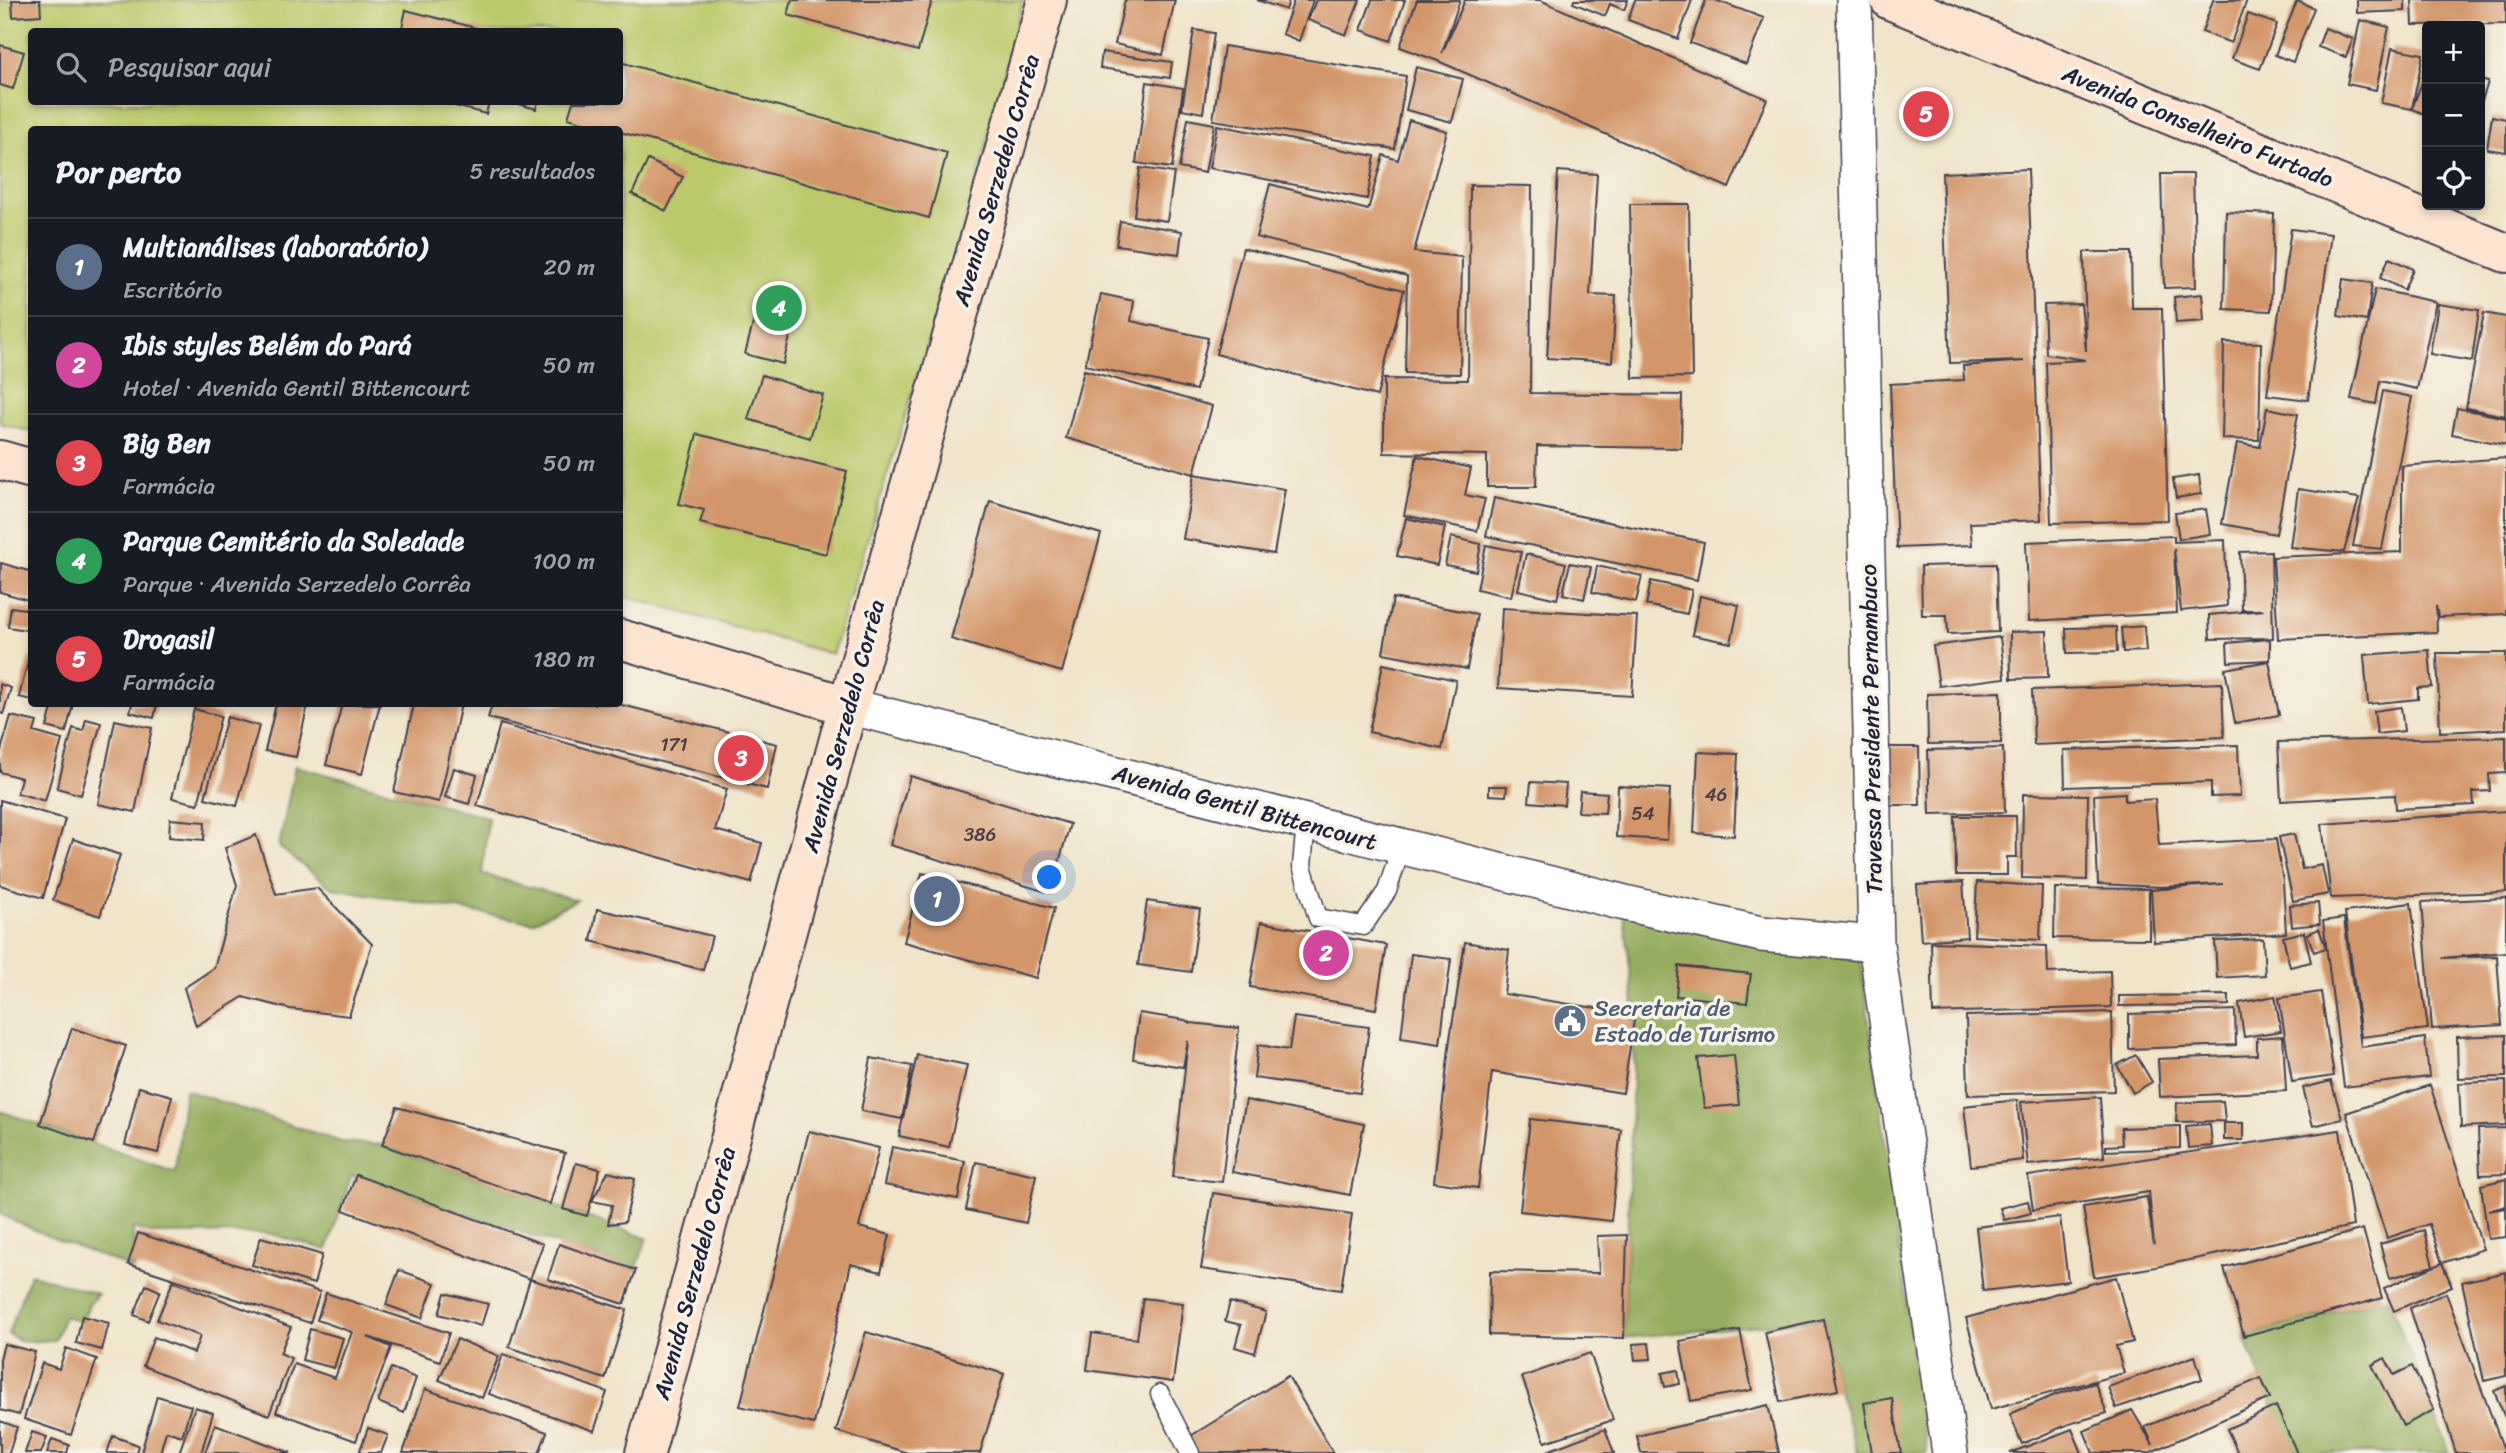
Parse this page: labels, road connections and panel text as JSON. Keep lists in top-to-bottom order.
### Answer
{
  "streets": {
    "main road": ["Avenida Conselheiro Furtado", "Avenida Serzedelo Corrêa", "Avenida Gentil Bittencourt"],
    "street": ["Travessa Presidente Pernambuco"]
  },
  "crossings": [
    ["Avenida Serzedelo Corrêa", "Avenida Gentil Bittencourt"],
    ["Travessa Presidente Pernambuco", "Avenida Gentil Bittencourt"]
  ],
  "places": {
    "public building": ["Secretaria de Estado de Turismo"]
  },
  "house_numbers": [
    "171",
    "46",
    "54",
    "386"
  ],
  "page": {
    "map_buttons": ["+", "−"],
    "search": "Pesquisar aqui",
    "pins": [
      "5",
      "4",
      "3",
      "1",
      "2"
    ],
    "heading": ["Por perto", "5 resultados"],
    "list": [
      {
        "mark": "1",
        "name": "Multianálises (laboratório)",
        "note": "Escritório",
        "value": "20 m"
      },
      {
        "mark": "2",
        "name": "Ibis styles Belém do Pará",
        "note": "Hotel · Avenida Gentil Bittencourt",
        "value": "50 m"
      },
      {
        "mark": "3",
        "name": "Big Ben",
        "note": "Farmácia",
        "value": "50 m"
      },
      {
        "mark": "4",
        "name": "Parque Cemitério da Soledade",
        "note": "Parque · Avenida Serzedelo Corrêa",
        "value": "100 m"
      },
      {
        "mark": "5",
        "name": "Drogasil",
        "note": "Farmácia",
        "value": "180 m"
      }
    ]
  }
}
